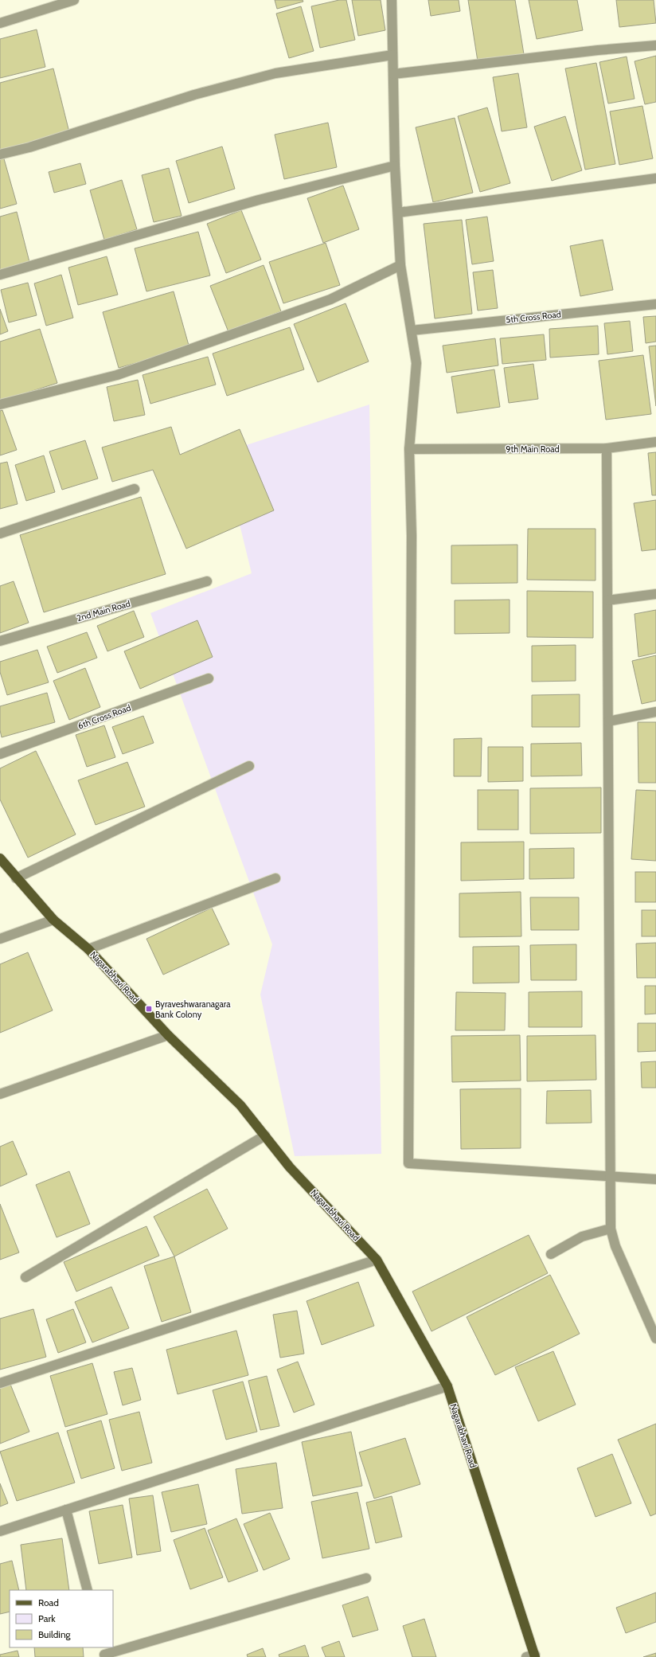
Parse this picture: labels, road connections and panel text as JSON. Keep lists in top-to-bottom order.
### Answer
{
  "streets": {
    "main road": ["Nagarabhavi Road"],
    "street": [
      "5th Cross Road",
      "9th Main Road",
      "2nd Main Road",
      "6th Cross Road"
    ]
  },
  "places": {
    "transit": ["Byraveshwaranagara Bank Colony"]
  },
  "legend": ["Road", "Park", "Building"]
}
